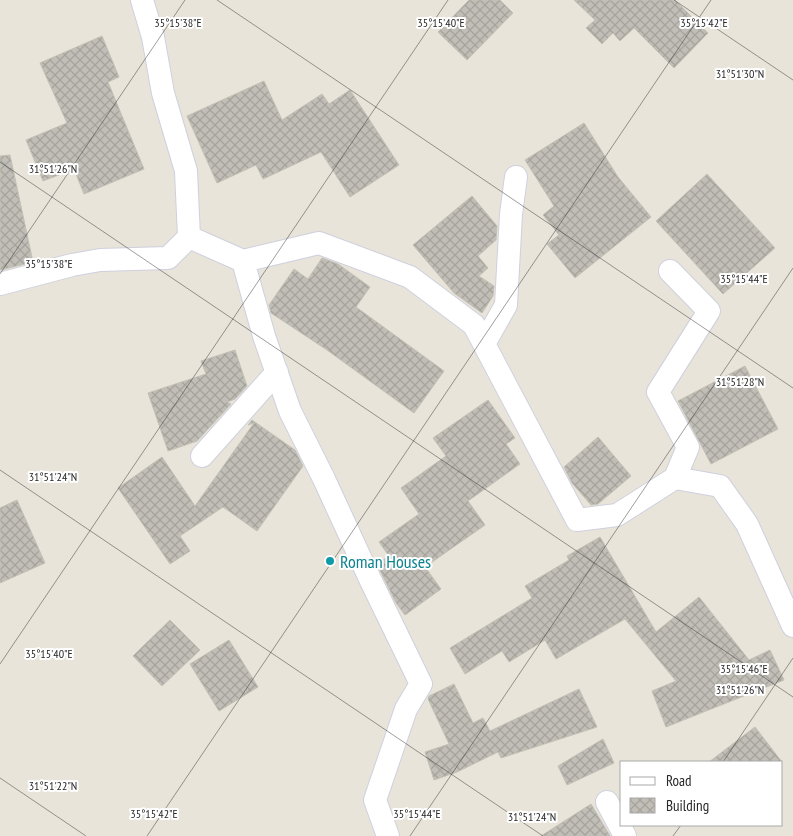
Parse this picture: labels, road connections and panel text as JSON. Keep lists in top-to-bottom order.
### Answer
{
  "places": ["Roman Houses"],
  "legend": ["Road", "Building"],
  "coordinates": [
    "35°15'38\"E",
    "35°15'40\"E",
    "35°15'42\"E",
    "31°51'30\"N",
    "31°51'26\"N",
    "35°15'44\"E",
    "31°51'28\"N",
    "31°51'24\"N",
    "35°15'46\"E",
    "31°51'22\"N"
  ]
}
